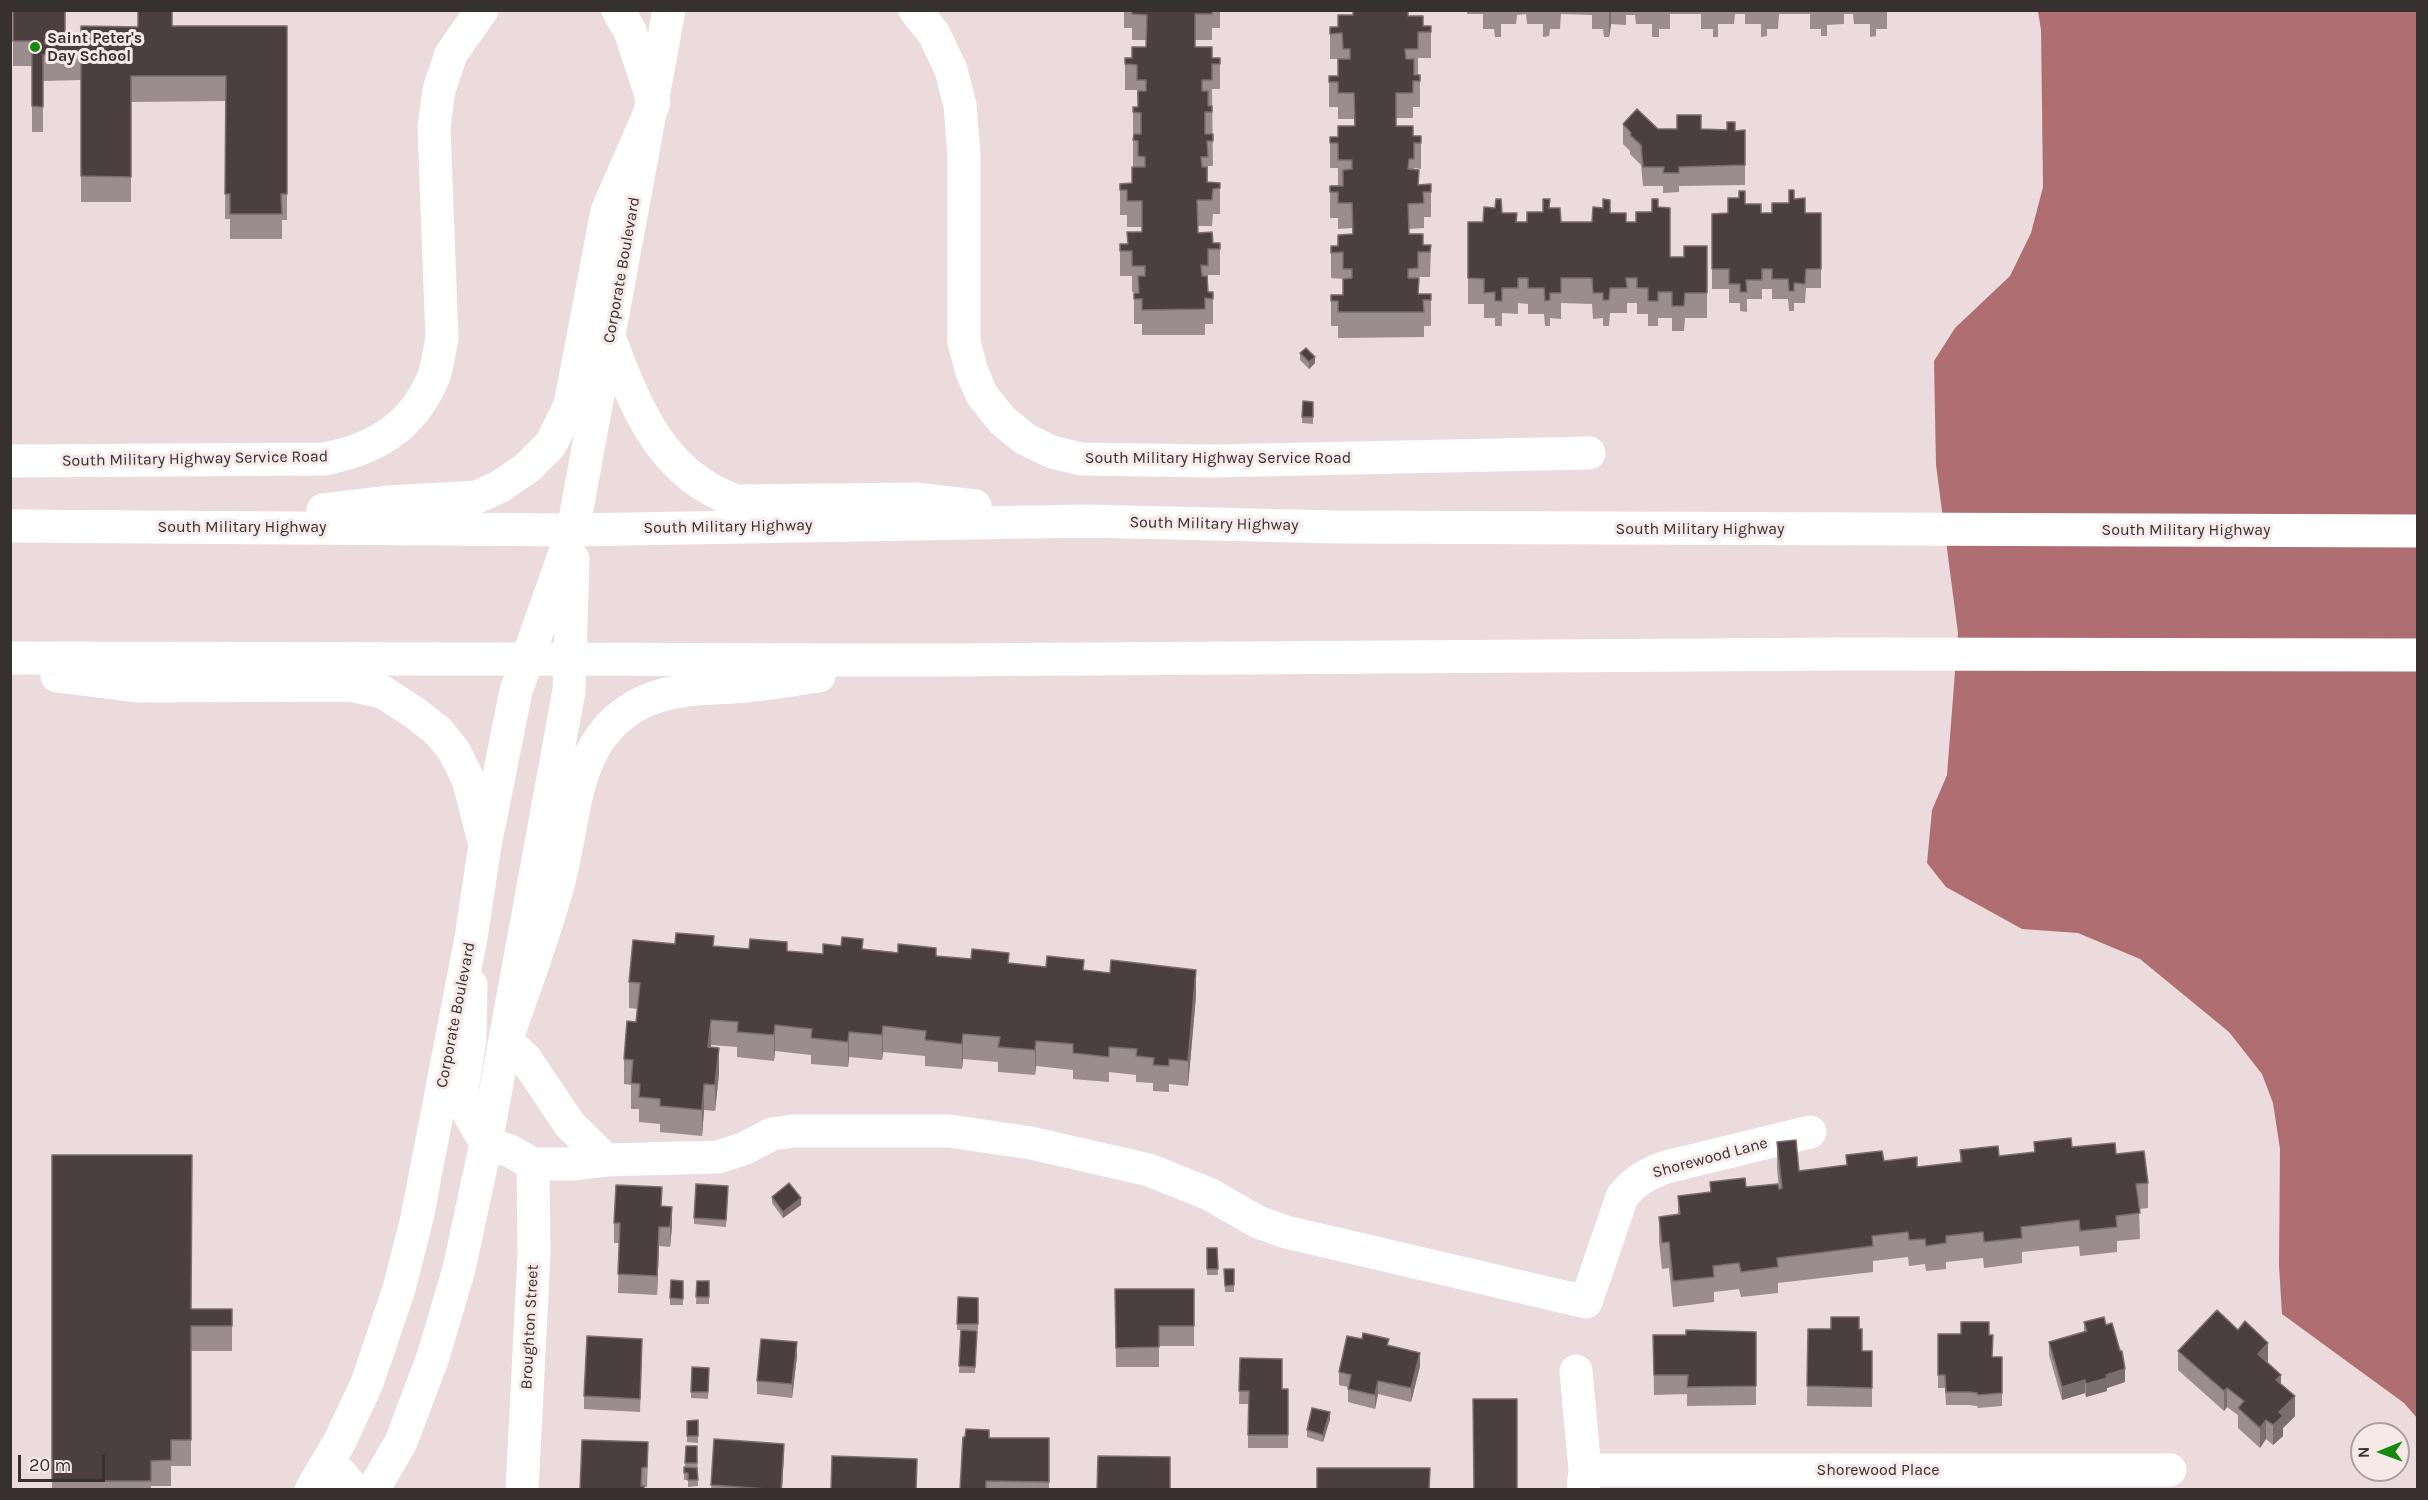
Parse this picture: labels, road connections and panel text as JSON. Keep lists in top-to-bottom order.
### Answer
{
  "streets": {
    "street": [
      "Corporate Boulevard",
      "South Military Highway Service Road",
      "South Military Highway",
      "Shorewood Lane",
      "Broughton Street",
      "Shorewood Place"
    ]
  },
  "crossings": [
    ["Corporate Boulevard", "South Military Highway"]
  ],
  "places": ["Saint Peter's Day School"],
  "scale_bar": "20 m",
  "north": "left"
}
